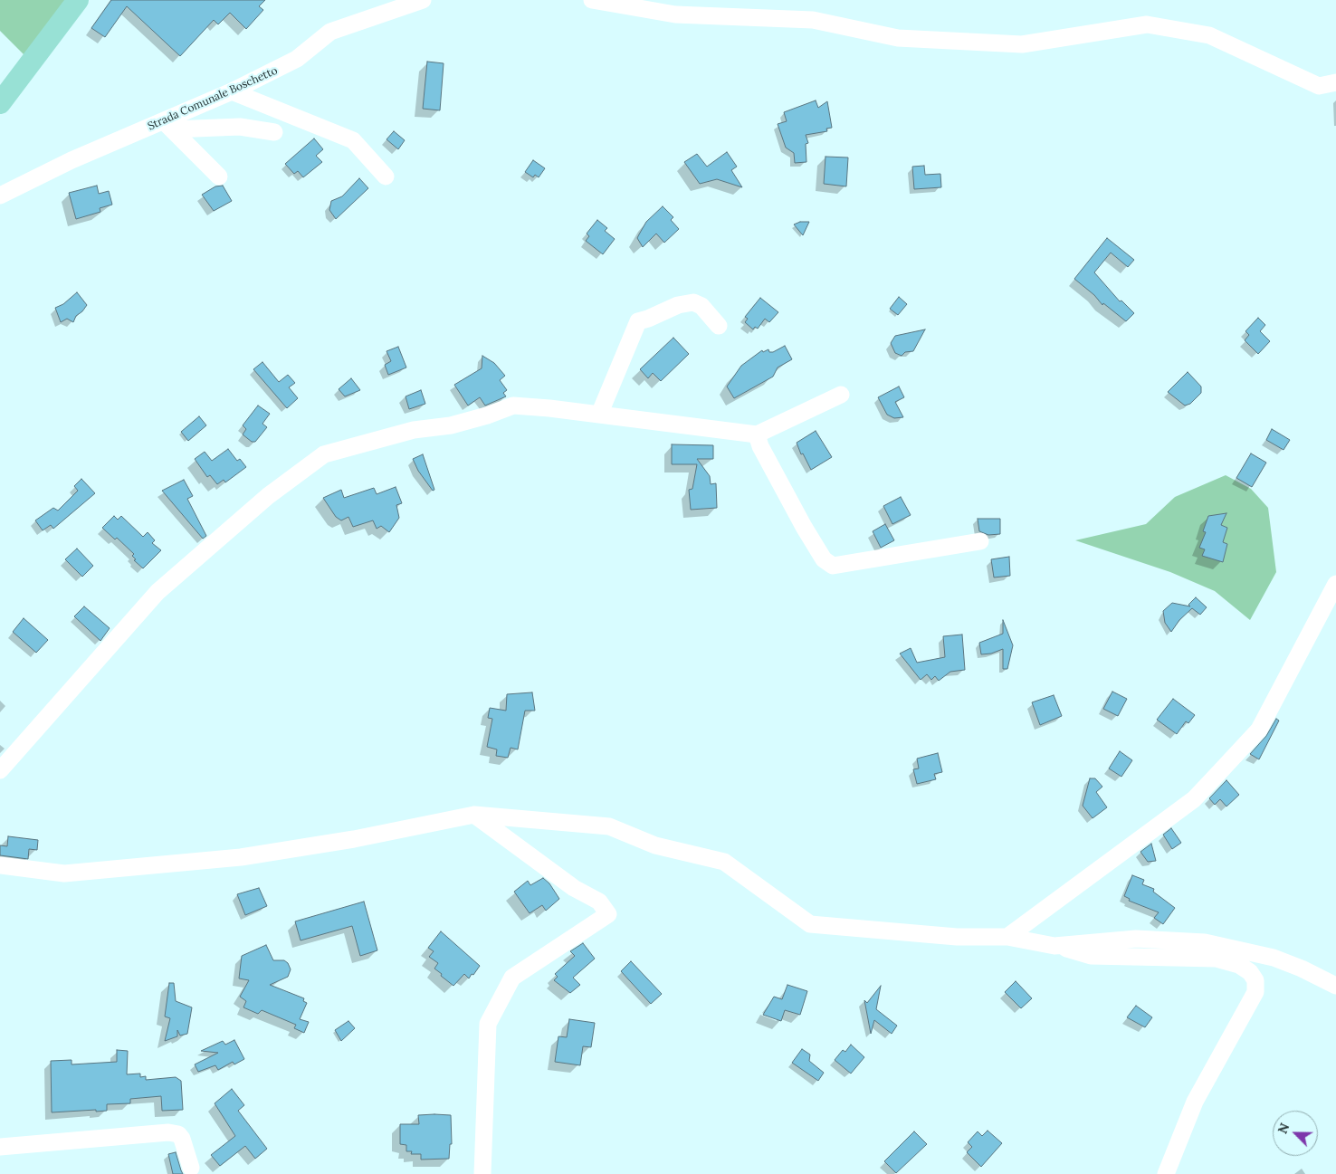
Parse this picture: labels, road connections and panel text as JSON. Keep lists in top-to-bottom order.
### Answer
{
  "streets": {
    "street": ["Strada Comunale Boschetto"]
  },
  "north": "top left"
}
